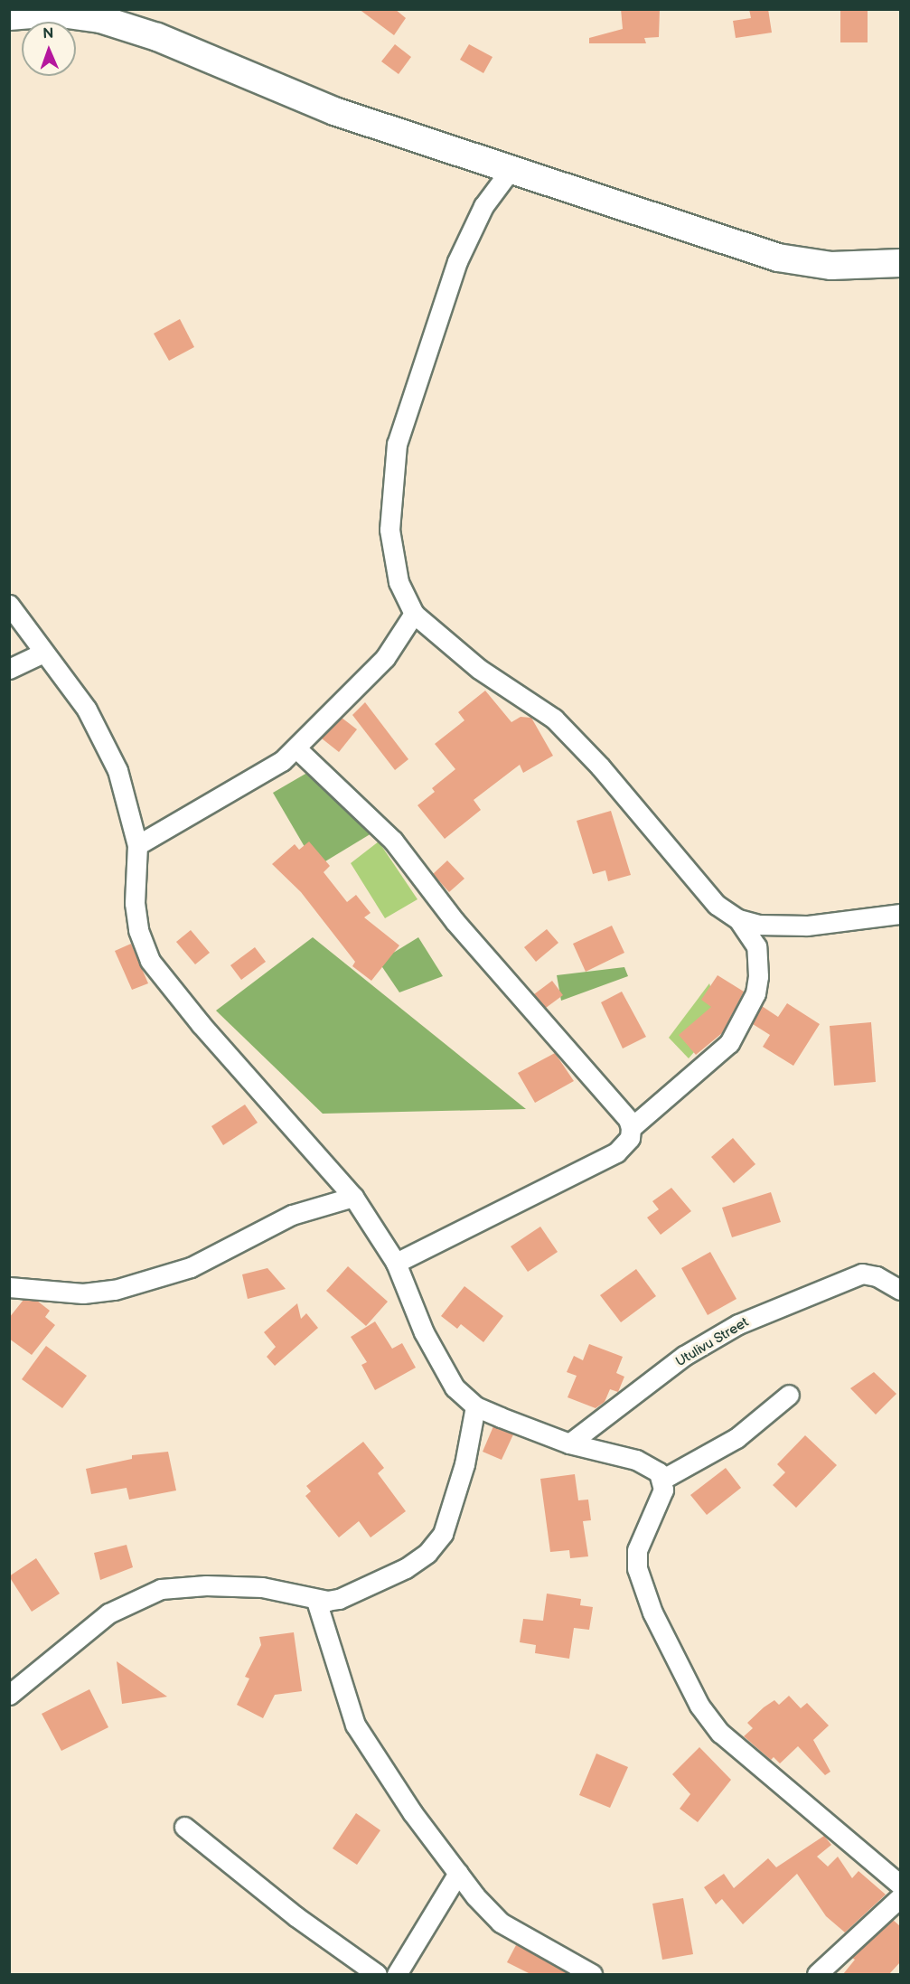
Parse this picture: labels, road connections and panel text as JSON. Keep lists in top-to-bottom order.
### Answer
{
  "streets": {
    "street": ["Utulivu Street"]
  },
  "north": "top"
}
